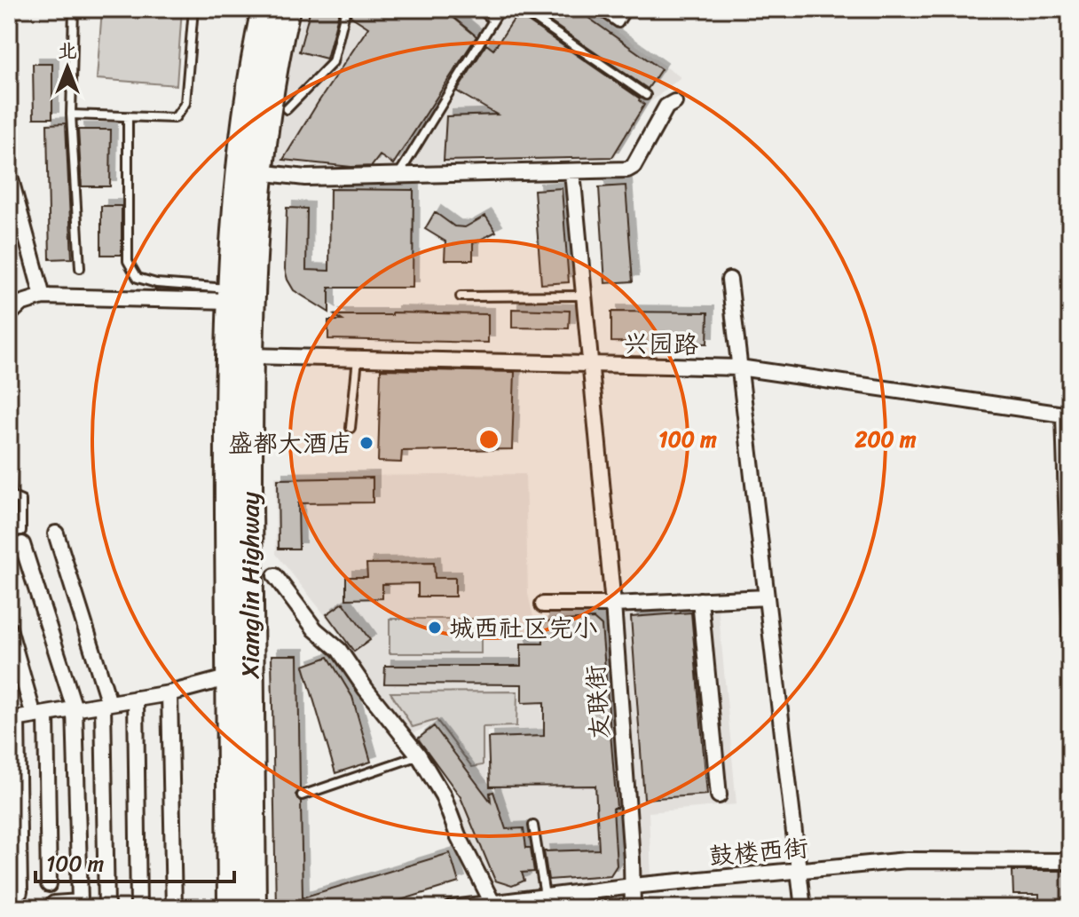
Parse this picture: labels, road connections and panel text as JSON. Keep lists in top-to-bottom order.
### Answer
{
  "streets": {
    "highway": ["Xianglin Highway"],
    "street": ["兴园路", "友联街", "鼓楼西街"]
  },
  "crossings": [
    ["兴园路", "Xianglin Highway"],
    ["兴园路", "友联街"],
    ["友联街", "鼓楼西街"]
  ],
  "places": ["盛都大酒店", "城西社区完小"],
  "scale_bar": "100 m",
  "north": "top",
  "rings": ["100 m", "200 m"]
}
